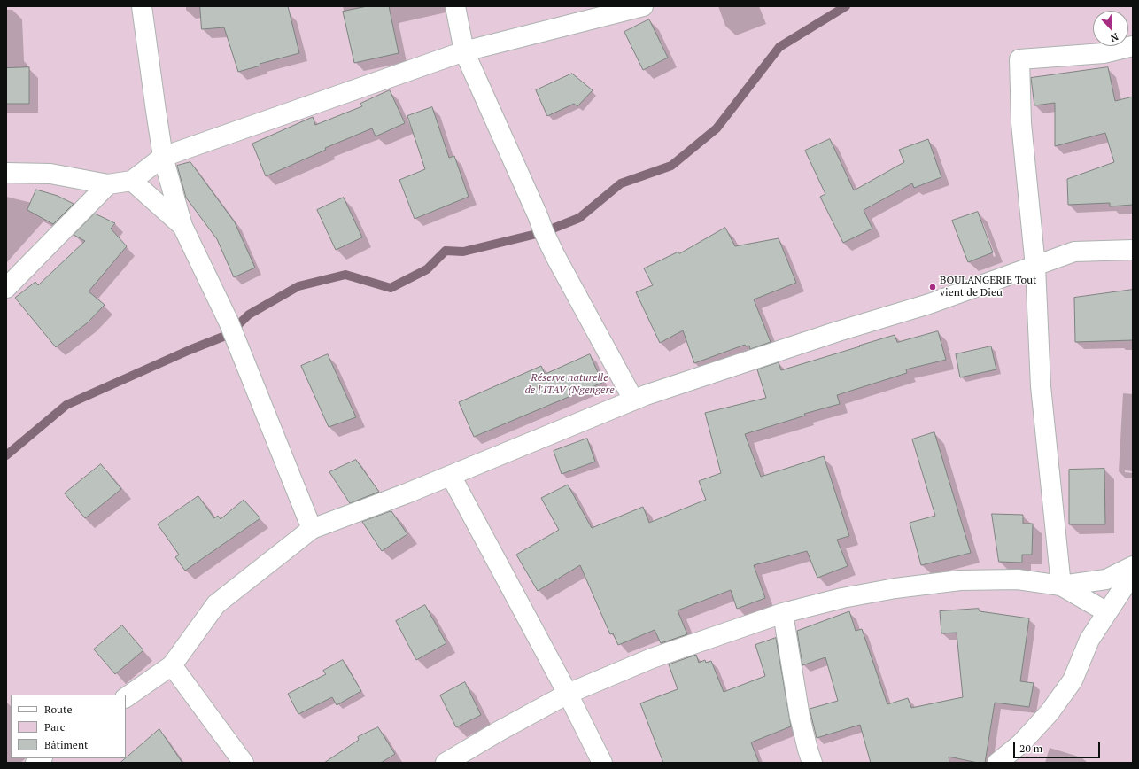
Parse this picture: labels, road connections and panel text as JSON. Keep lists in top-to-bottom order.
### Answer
{
  "parks": ["Réserve naturelle de l'ITAV (Ngengere"],
  "places": ["BOULANGERIE Tout vient de Dieu"],
  "legend": ["Route", "Parc", "Bâtiment"],
  "scale_bar": "20 m",
  "north": "bottom"
}
